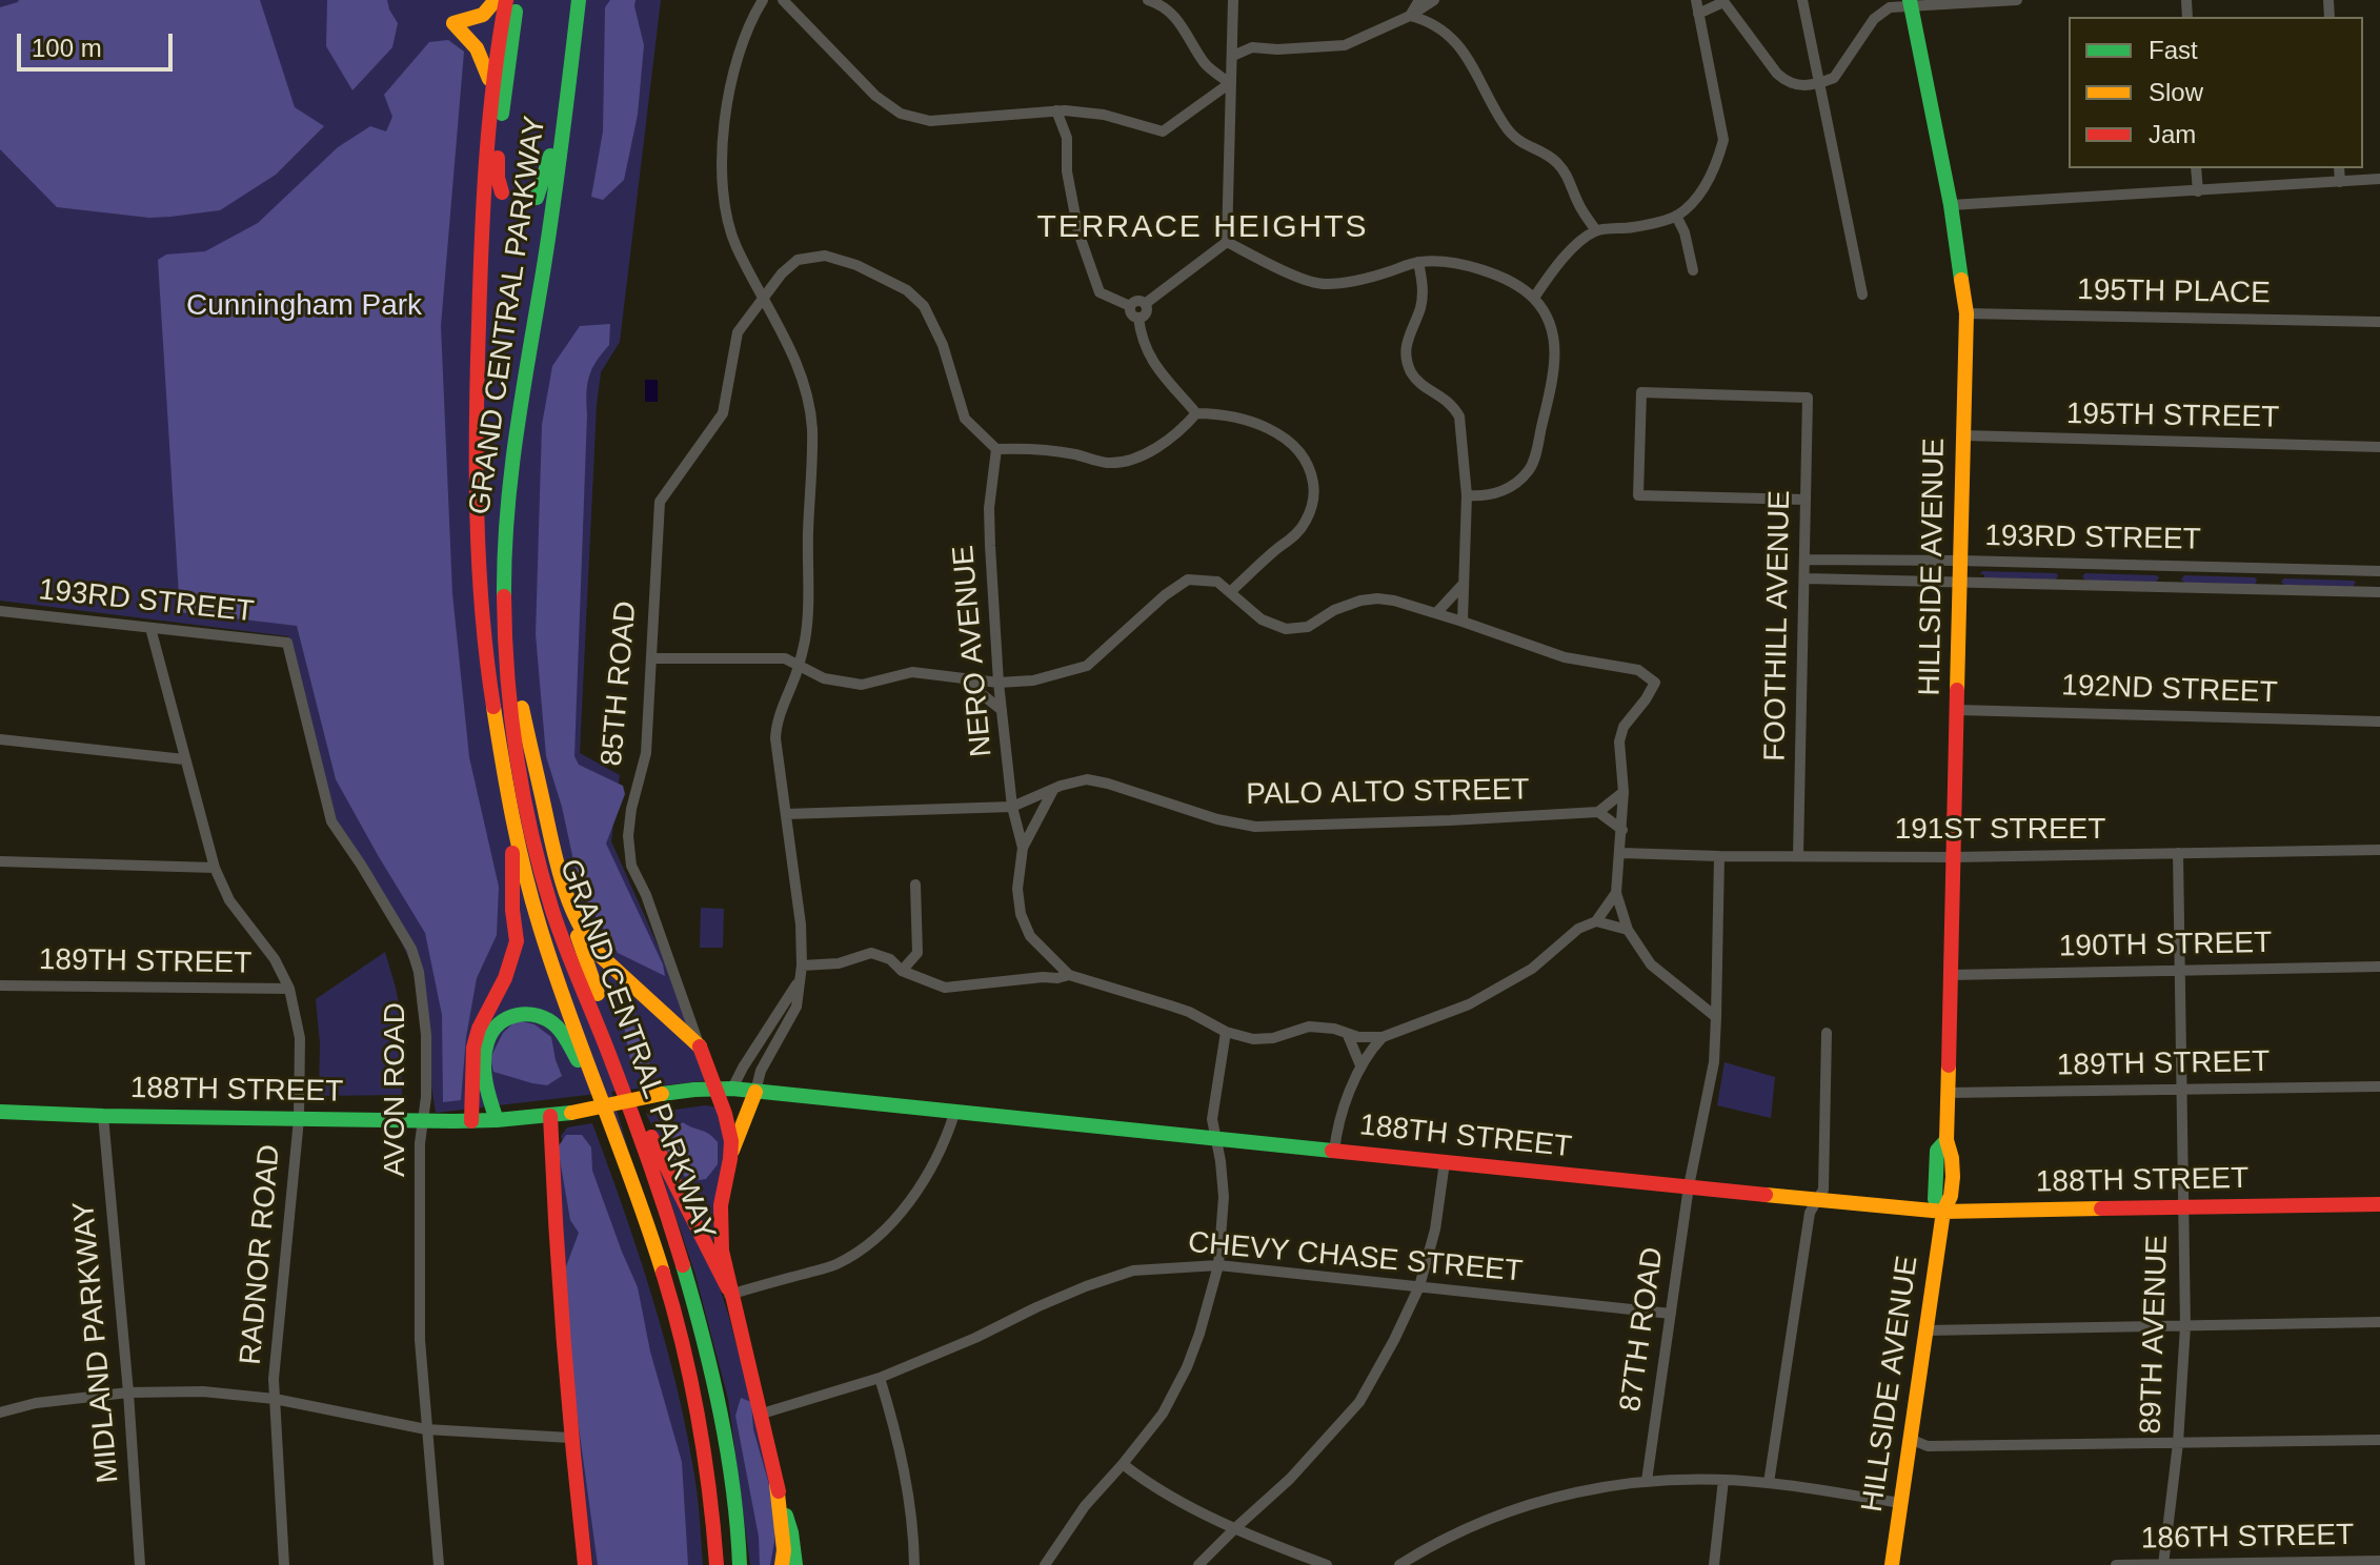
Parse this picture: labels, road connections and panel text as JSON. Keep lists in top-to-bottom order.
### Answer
{
  "streets": {
    "main road": [
      "GRAND CENTRAL PARKWAY",
      "HILLSIDE AVENUE",
      "85TH ROAD",
      "188TH STREET"
    ],
    "street": [
      "195TH PLACE",
      "195TH STREET",
      "193RD STREET",
      "FOOTHILL AVENUE",
      "NERO AVENUE",
      "192ND STREET",
      "PALO ALTO STREET",
      "191ST STREET",
      "190TH STREET",
      "189TH STREET",
      "AVON ROAD",
      "RADNOR ROAD",
      "CHEVY CHASE STREET",
      "87TH ROAD",
      "89TH AVENUE",
      "MIDLAND PARKWAY",
      "186TH STREET"
    ]
  },
  "crossings": [
    ["195TH PLACE", "HILLSIDE AVENUE"],
    ["GRAND CENTRAL PARKWAY", "85TH ROAD"],
    ["GRAND CENTRAL PARKWAY", "188TH STREET"],
    ["GRAND CENTRAL PARKWAY", "CHEVY CHASE STREET"],
    ["195TH STREET", "HILLSIDE AVENUE"],
    ["193RD STREET", "HILLSIDE AVENUE"],
    ["193RD STREET", "FOOTHILL AVENUE"],
    ["193RD STREET", "AVON ROAD"],
    ["193RD STREET", "RADNOR ROAD"],
    ["HILLSIDE AVENUE", "192ND STREET"],
    ["HILLSIDE AVENUE", "191ST STREET"],
    ["HILLSIDE AVENUE", "190TH STREET"],
    ["HILLSIDE AVENUE", "189TH STREET"],
    ["HILLSIDE AVENUE", "188TH STREET"],
    ["FOOTHILL AVENUE", "191ST STREET"],
    ["NERO AVENUE", "85TH ROAD"],
    ["NERO AVENUE", "PALO ALTO STREET"],
    ["85TH ROAD", "188TH STREET"],
    ["191ST STREET", "87TH ROAD"],
    ["191ST STREET", "89TH AVENUE"],
    ["190TH STREET", "89TH AVENUE"],
    ["189TH STREET", "RADNOR ROAD"],
    ["189TH STREET", "89TH AVENUE"],
    ["AVON ROAD", "188TH STREET"],
    ["188TH STREET", "RADNOR ROAD"],
    ["188TH STREET", "87TH ROAD"],
    ["188TH STREET", "89TH AVENUE"],
    ["188TH STREET", "MIDLAND PARKWAY"],
    ["CHEVY CHASE STREET", "87TH ROAD"],
    ["89TH AVENUE", "186TH STREET"]
  ],
  "districts": ["TERRACE HEIGHTS"],
  "parks": ["Cunningham Park"],
  "legend": ["Fast", "Slow", "Jam"],
  "scale_bar": "100 m"
}
